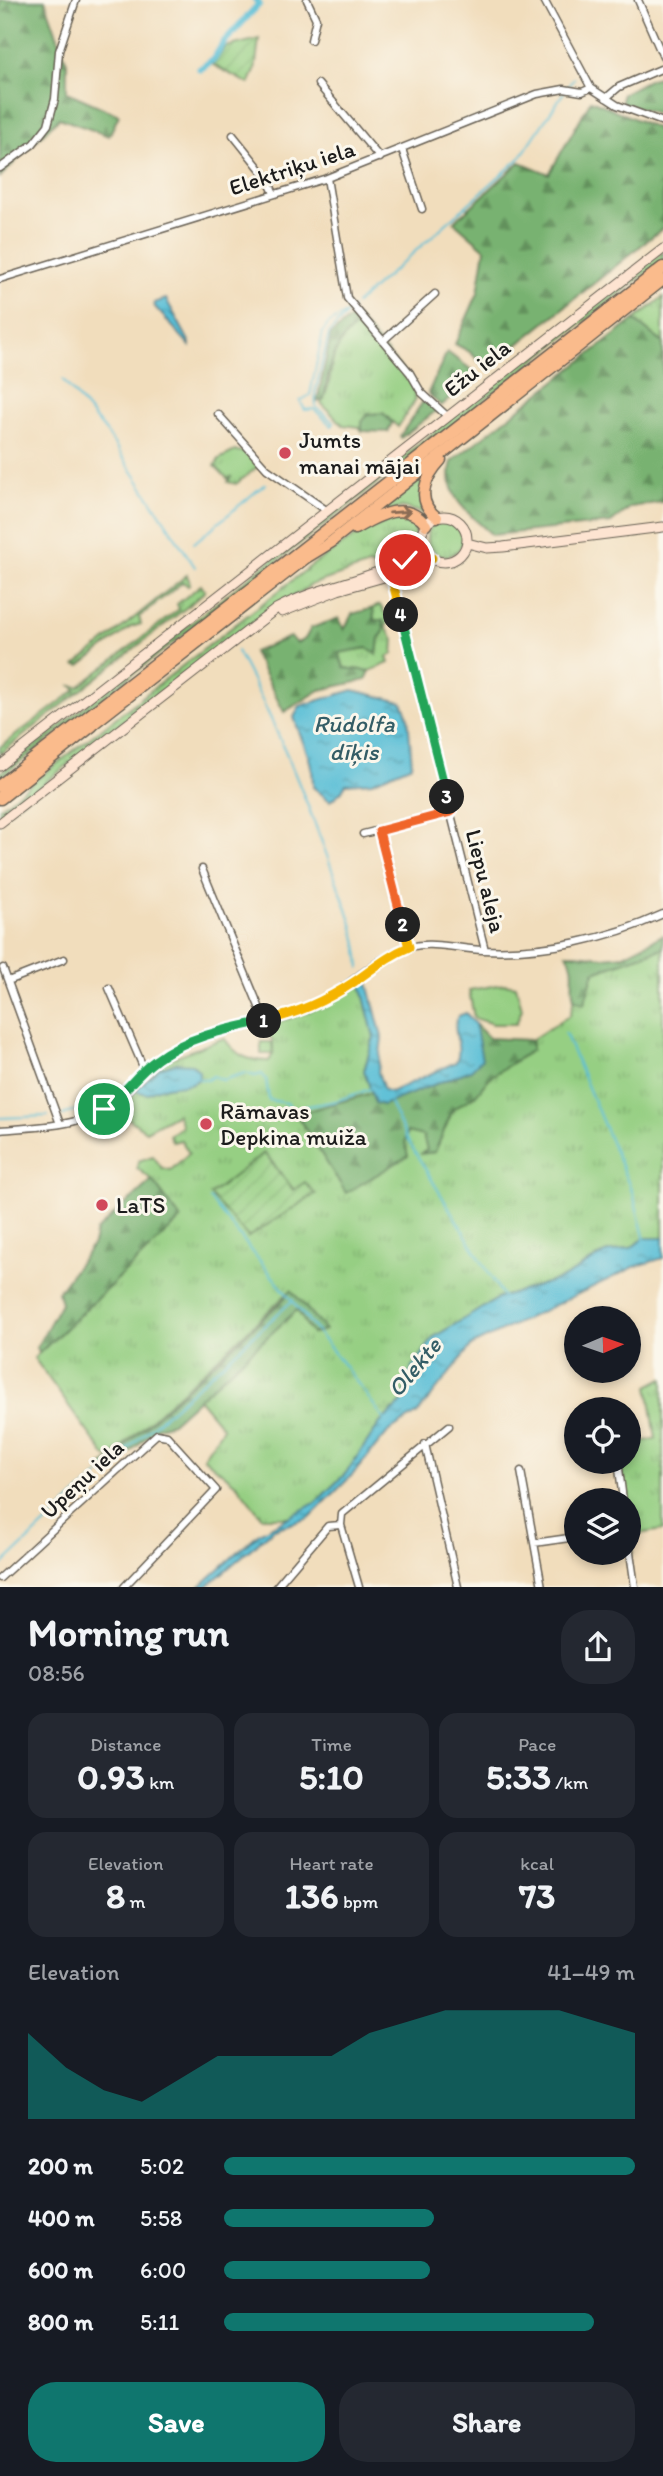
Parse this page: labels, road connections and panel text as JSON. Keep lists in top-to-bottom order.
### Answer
{
  "streets": {
    "main road": ["Ežu iela"],
    "street": ["Elektriķu iela", "Liepu aleja", "Upeņu iela"]
  },
  "water": ["Rūdolfa dīķis", "Olekte"],
  "places": ["Jumts manai mājai", "Rāmavas Depkina muiža", "LaTS"],
  "north": "right",
  "page": {
    "pins": [
      "4",
      "3",
      "2",
      "1"
    ],
    "heading": ["Morning run", "08:56"],
    "stats": [
      ["Distance", "0.93 km"],
      ["Time", "5:10"],
      ["Pace", "5:33 /km"],
      ["Elevation", "8 m"],
      ["Heart rate", "136 bpm"],
      ["kcal", "73"]
    ],
    "chart": ["Elevation", "41–49 m"],
    "list": [
      {
        "name": "200 m",
        "note": "5:02"
      },
      {
        "name": "400 m",
        "note": "5:58"
      },
      {
        "name": "600 m",
        "note": "6:00"
      },
      {
        "name": "800 m",
        "note": "5:11"
      }
    ],
    "buttons": ["Save", "Share"]
  }
}
